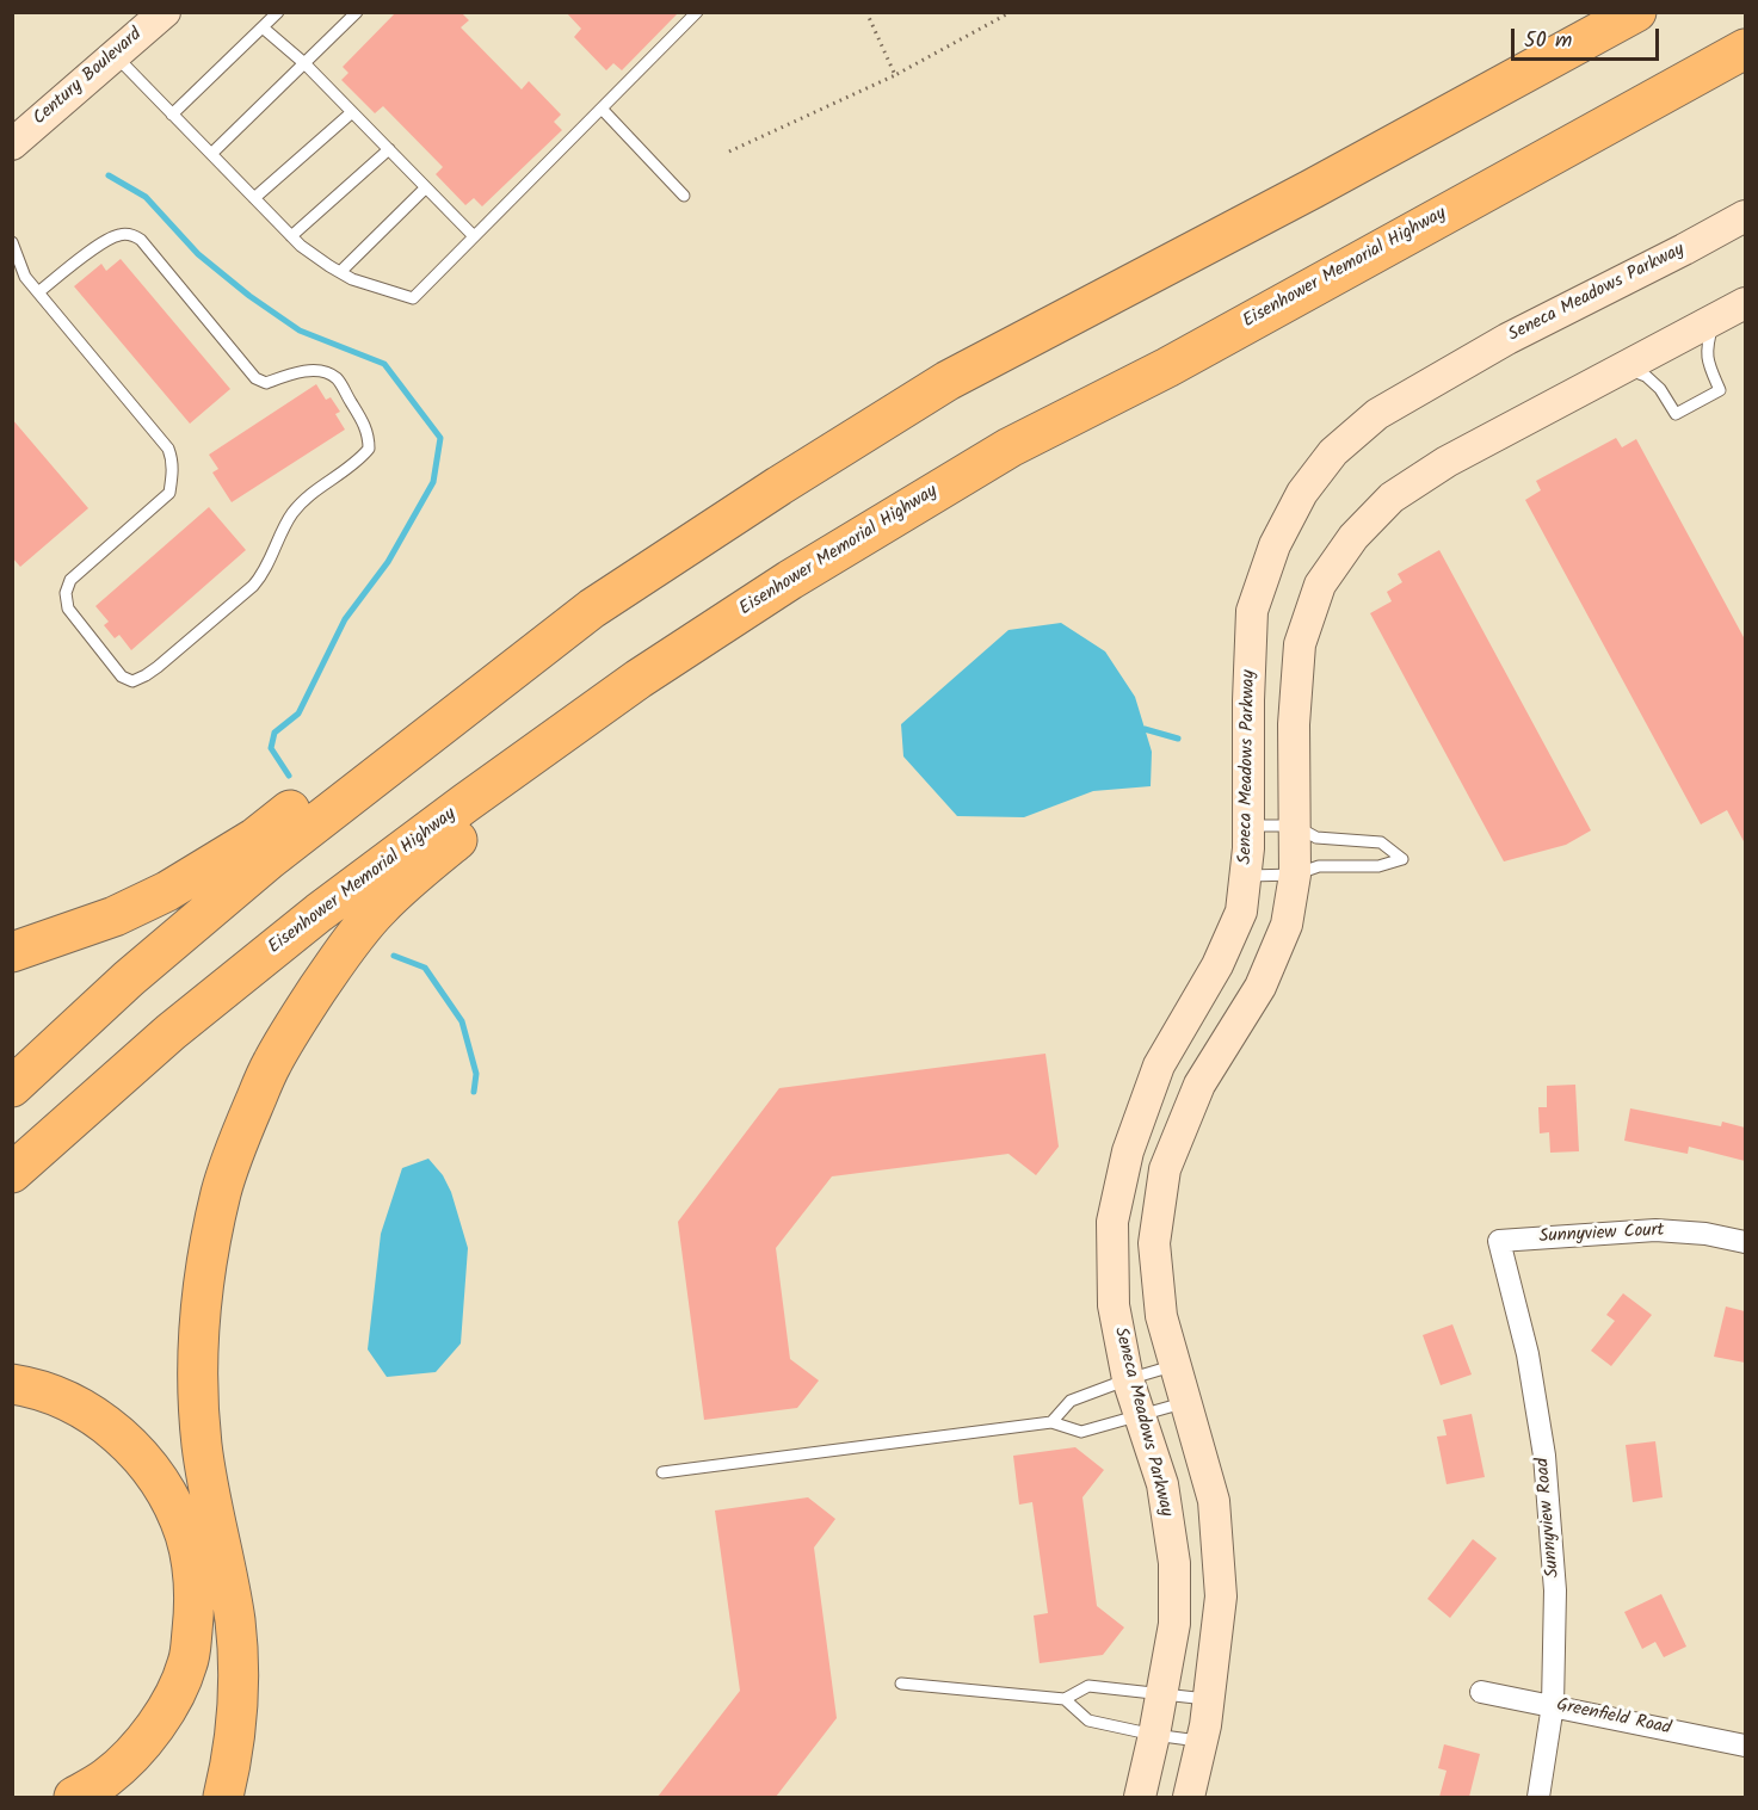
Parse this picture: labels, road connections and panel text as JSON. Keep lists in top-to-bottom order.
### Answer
{
  "streets": {
    "highway": ["Eisenhower Memorial Highway"],
    "street": [
      "Century Boulevard",
      "Seneca Meadows Parkway",
      "Sunnyview Court",
      "Sunnyview Road",
      "Greenfield Road"
    ]
  },
  "crossings": [
    ["Sunnyview Court", "Sunnyview Road"],
    ["Sunnyview Road", "Greenfield Road"]
  ],
  "scale_bar": "50 m"
}
